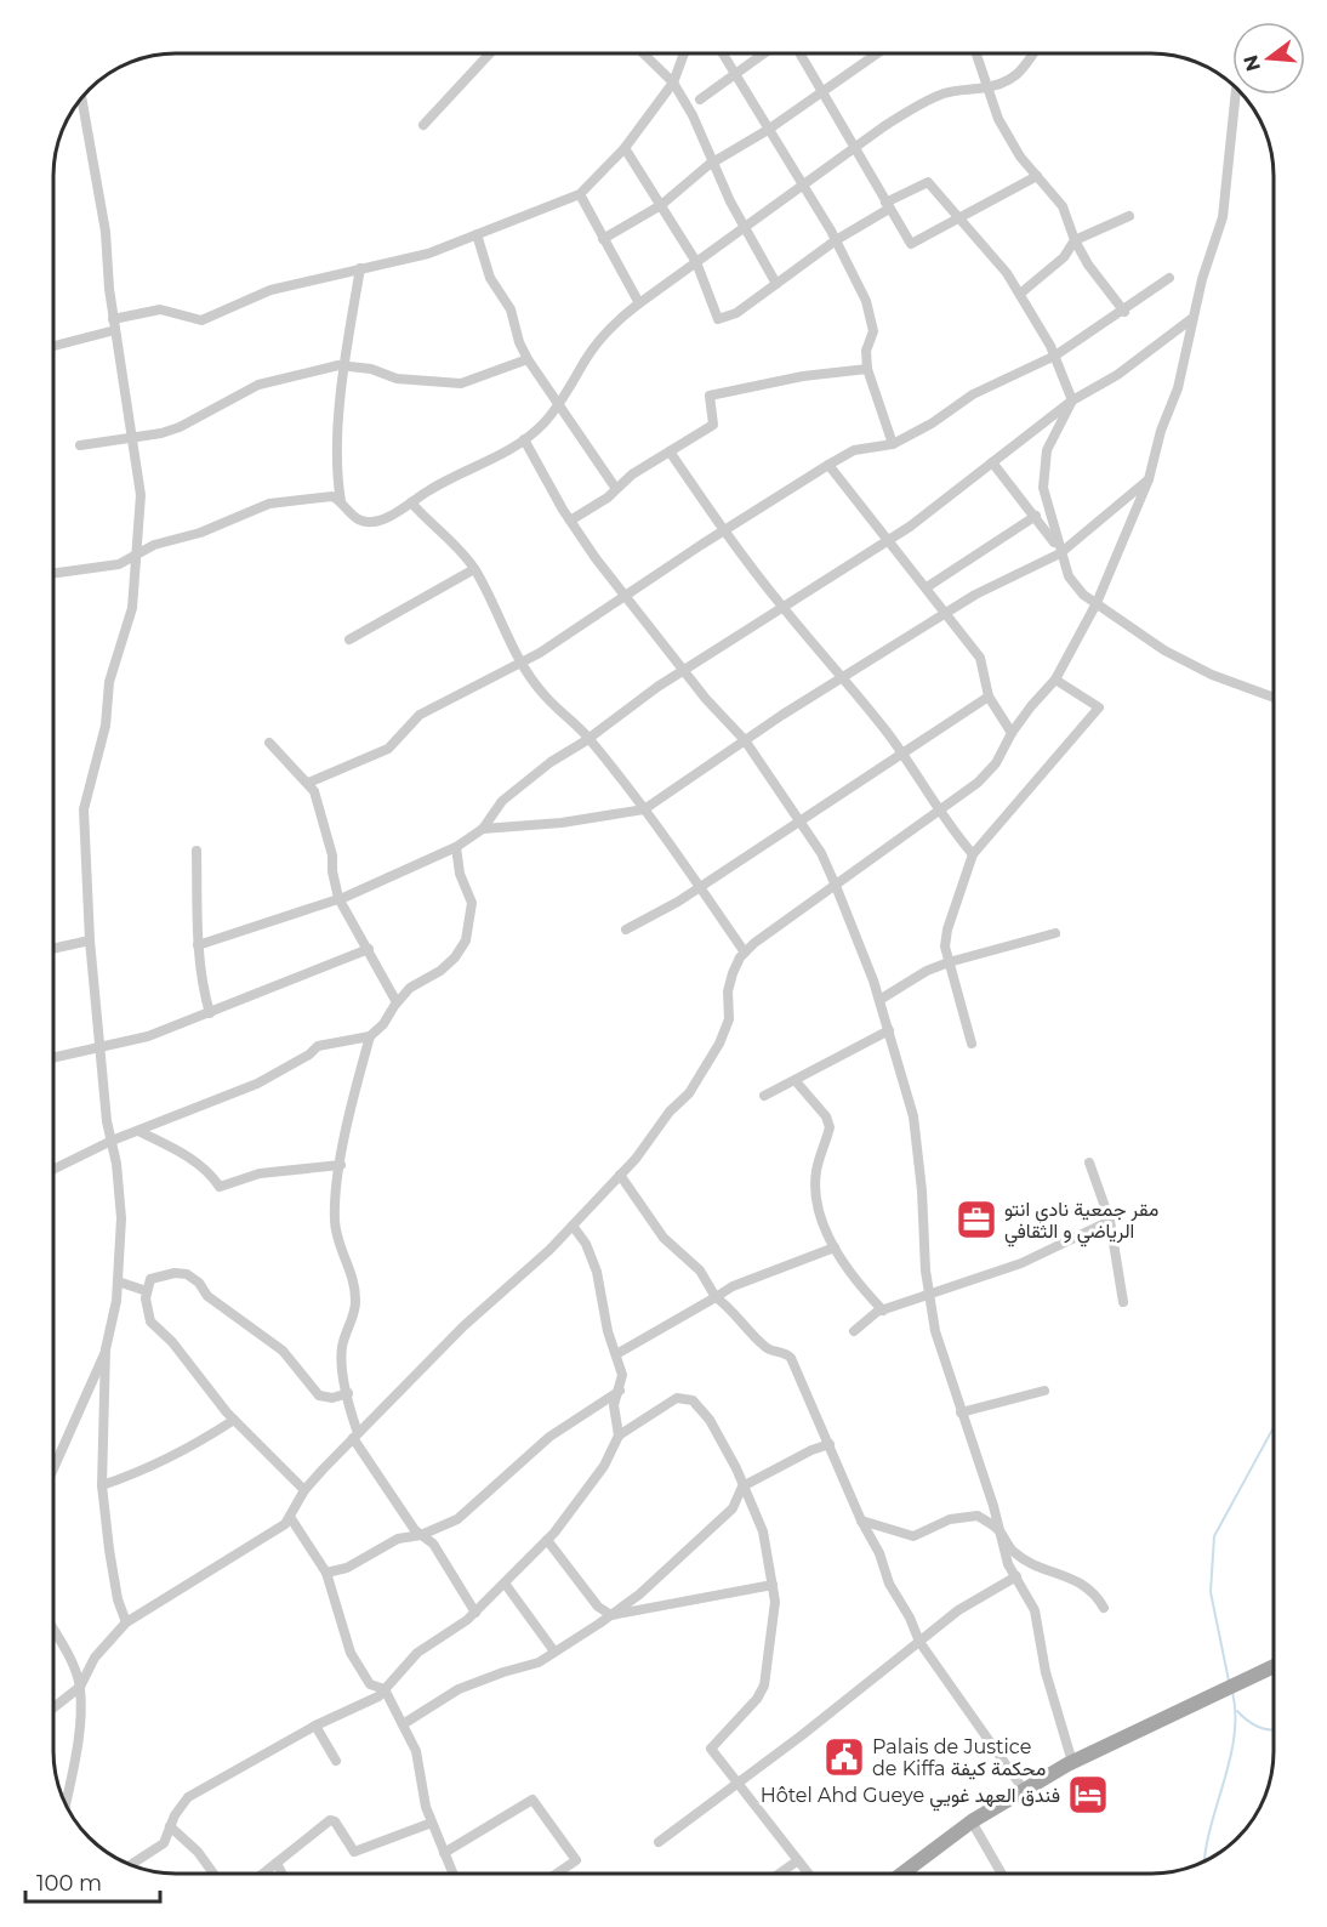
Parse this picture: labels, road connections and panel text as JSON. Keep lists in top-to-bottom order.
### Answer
{
  "places": {
    "office": ["مقر جمعية نادي انتو الرياضي و الثقافي"],
    "public building": ["Palais de Justice de Kiffa محكمة كيفة"],
    "hotel": ["Hôtel Ahd Gueye فندق العهد غويي"]
  },
  "scale_bar": "100 m",
  "north": "left"
}
